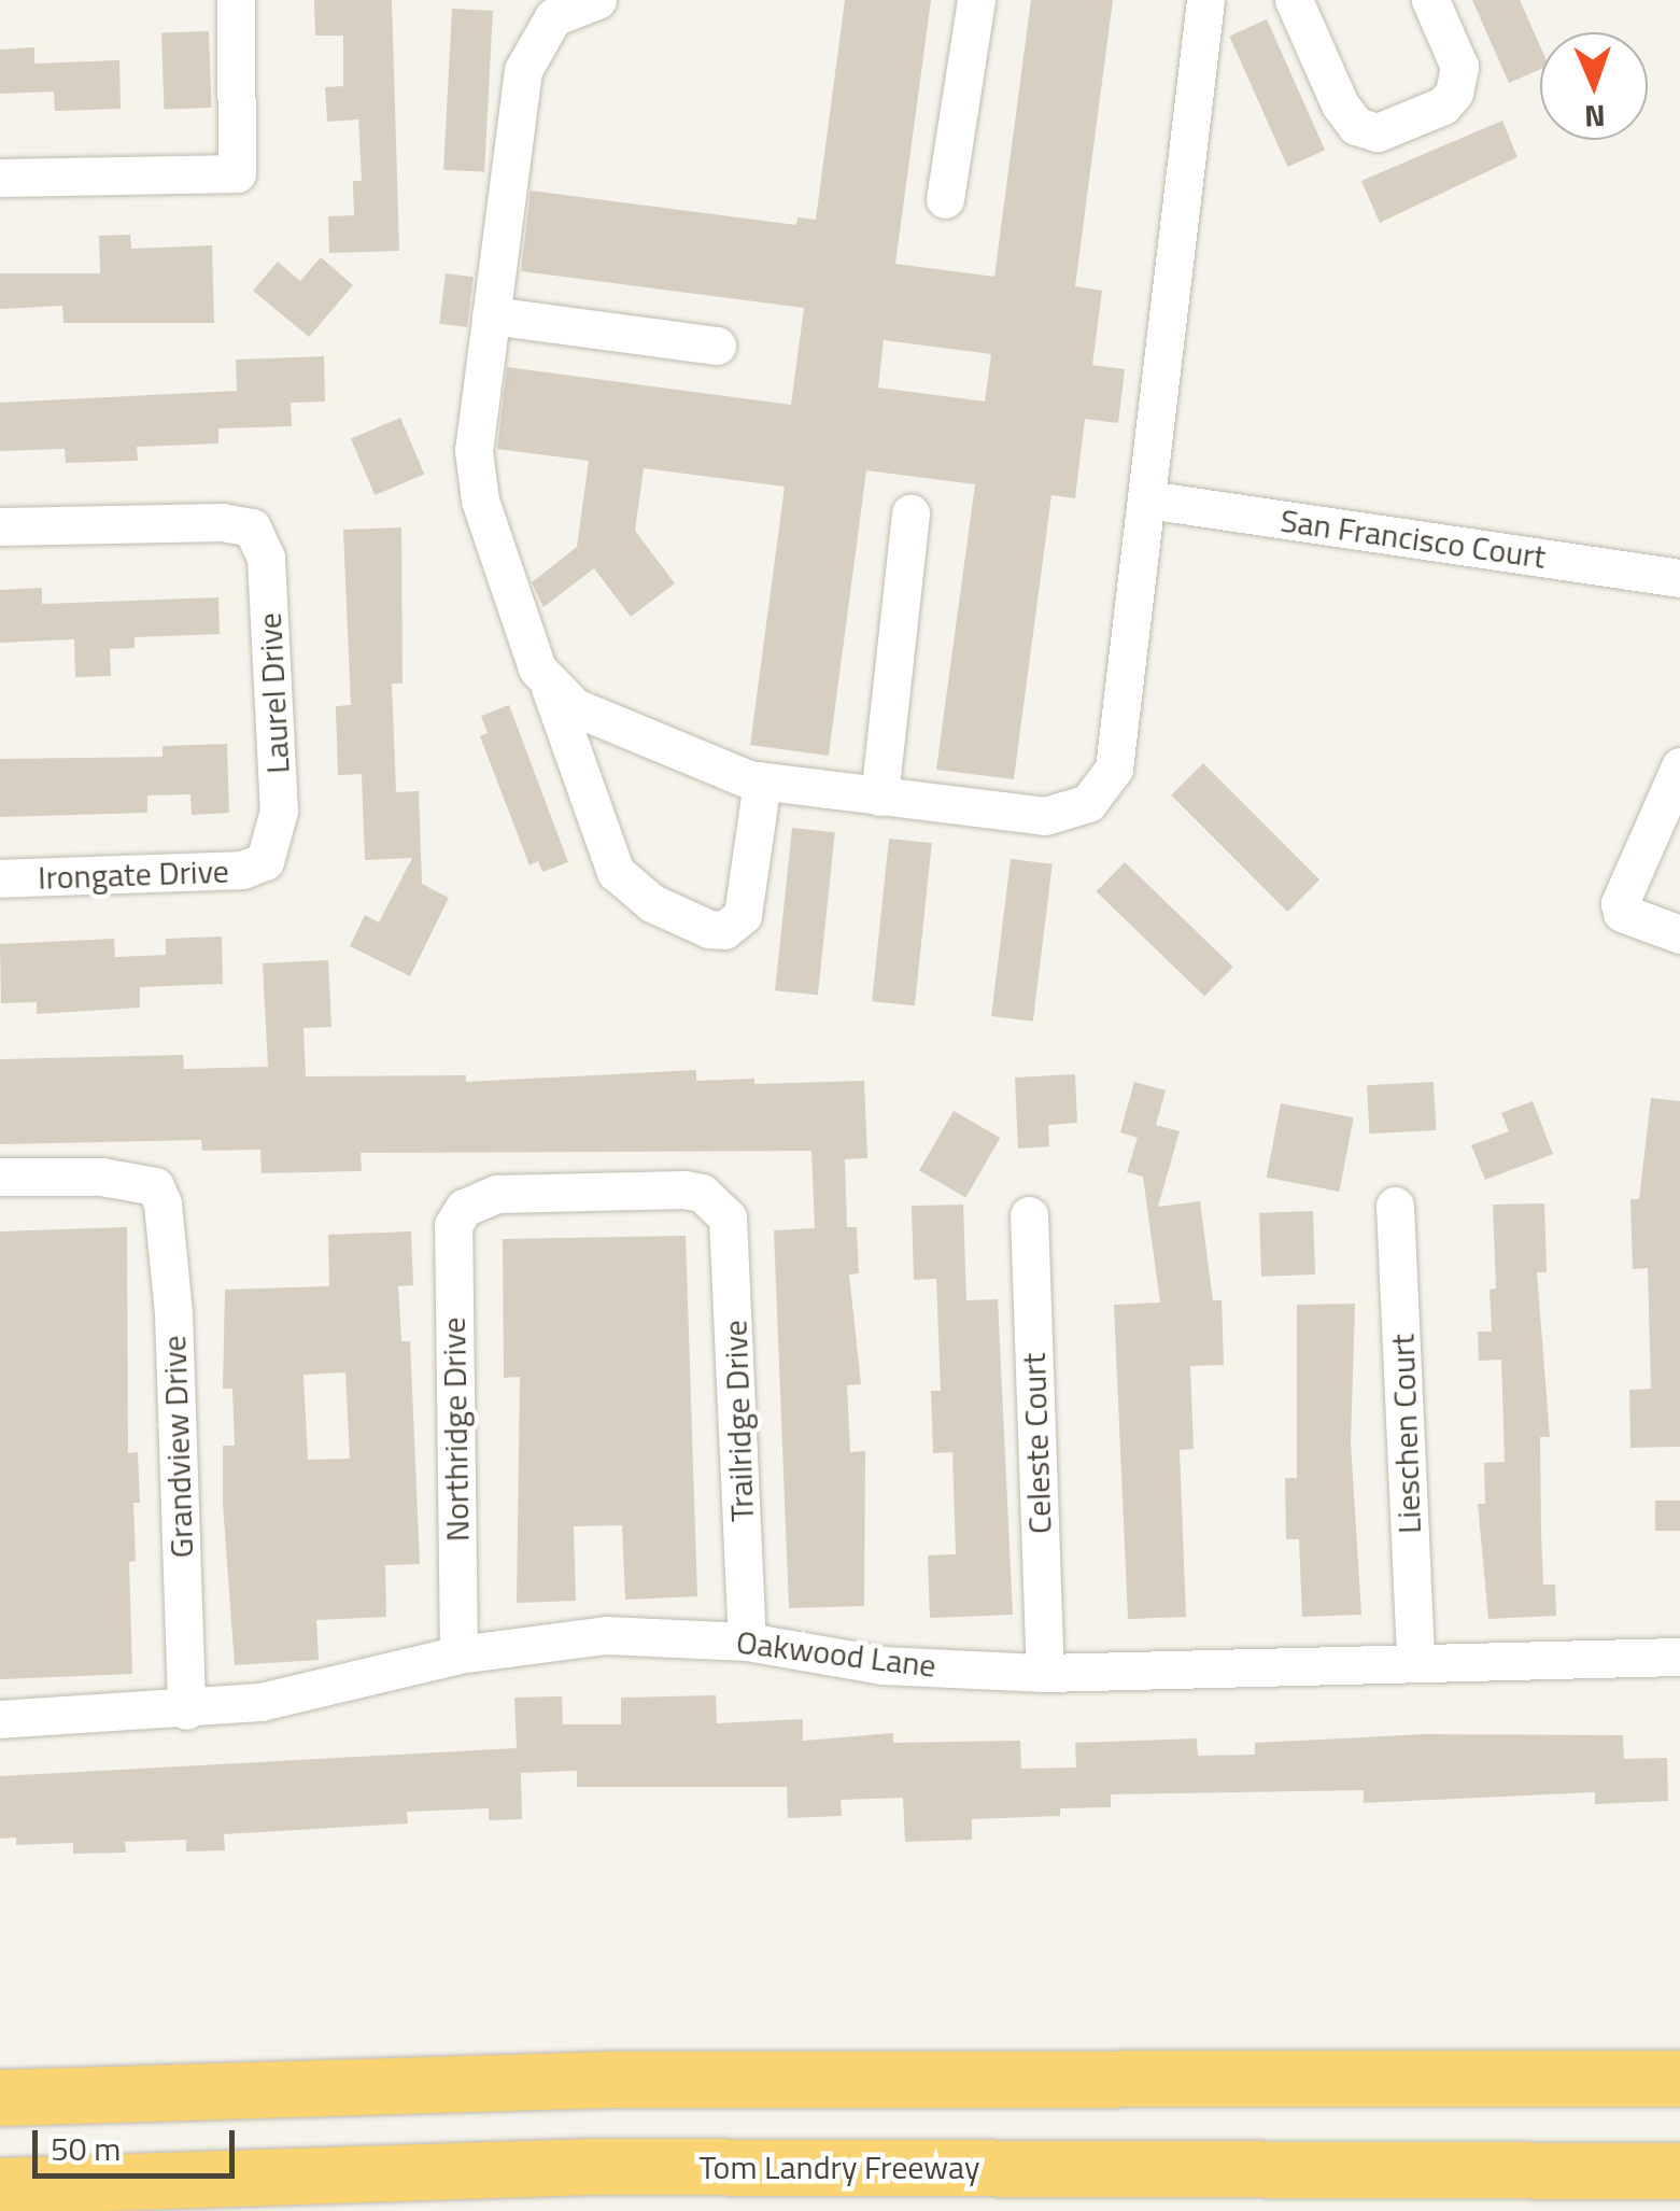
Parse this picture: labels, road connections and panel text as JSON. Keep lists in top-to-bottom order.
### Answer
{
  "streets": {
    "highway": ["Tom Landry Freeway"],
    "street": [
      "San Francisco Court",
      "Laurel Drive",
      "Irongate Drive",
      "Trailridge Drive",
      "Northridge Drive",
      "Lieschen Court",
      "Celeste Court",
      "Grandview Drive",
      "Oakwood Lane"
    ]
  },
  "crossings": [
    ["Laurel Drive", "Irongate Drive"],
    ["Trailridge Drive", "Northridge Drive"],
    ["Trailridge Drive", "Oakwood Lane"],
    ["Northridge Drive", "Oakwood Lane"],
    ["Lieschen Court", "Oakwood Lane"],
    ["Celeste Court", "Oakwood Lane"],
    ["Grandview Drive", "Oakwood Lane"]
  ],
  "scale_bar": "50 m",
  "north": "bottom"
}
